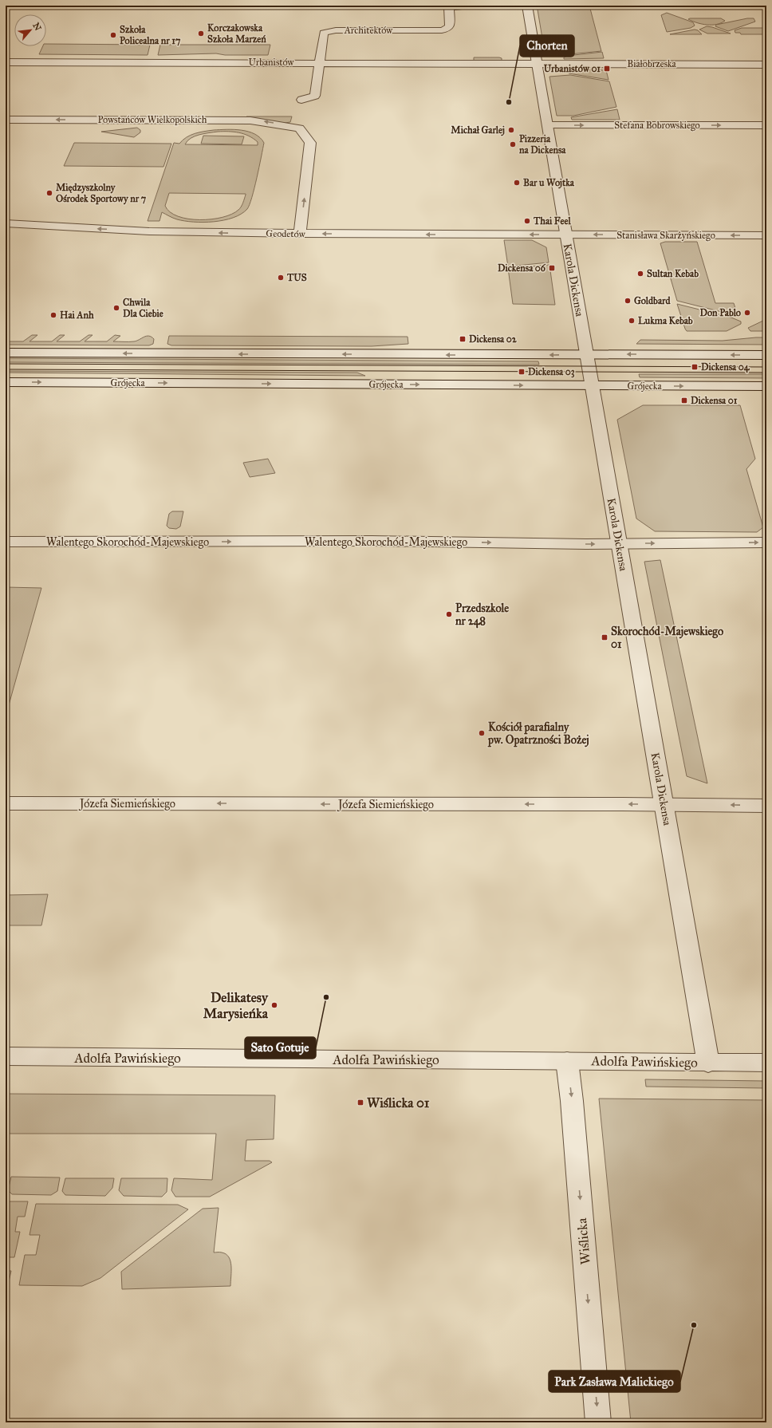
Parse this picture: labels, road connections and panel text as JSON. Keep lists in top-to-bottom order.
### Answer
{
  "streets": {
    "street": [
      "Architektów",
      "Urbanistów",
      "Białobrzeska",
      "Powstańców Wielkopolskich",
      "Stefana Bobrowskiego",
      "Geodetów",
      "Stanisława Skarżyńskiego",
      "Karola Dickensa",
      "Grójecka",
      "Walentego Skorochód-Majewskiego",
      "Józefa Siemieńskiego",
      "Adolfa Pawińskiego",
      "Wiślicka"
    ]
  },
  "crossings": [
    ["Architektów", "Urbanistów"],
    ["Urbanistów", "Białobrzeska"],
    ["Urbanistów", "Karola Dickensa"],
    ["Białobrzeska", "Karola Dickensa"],
    ["Powstańców Wielkopolskich", "Geodetów"],
    ["Stefana Bobrowskiego", "Karola Dickensa"],
    ["Geodetów", "Stanisława Skarżyńskiego"],
    ["Geodetów", "Karola Dickensa"],
    ["Stanisława Skarżyńskiego", "Karola Dickensa"],
    ["Karola Dickensa", "Grójecka"],
    ["Karola Dickensa", "Walentego Skorochód-Majewskiego"],
    ["Karola Dickensa", "Józefa Siemieńskiego"],
    ["Karola Dickensa", "Adolfa Pawińskiego"],
    ["Adolfa Pawińskiego", "Wiślicka"]
  ],
  "one_way": [
    "Stefana Bobrowskiego",
    "Walentego Skorochód-Majewskiego",
    "Józefa Siemieńskiego",
    "Wiślicka"
  ],
  "places": {
    "other": [
      "Korczakowska Szkoła Marzeń",
      "Szkoła Policealna nr 17",
      "Chorten",
      "Michał Garlej",
      "Pizzeria na Dickensa",
      "Bar u Wojtka",
      "Międzyszkolny Ośrodek Sportowy nr 7",
      "Thai Feel",
      "Sultan Kebab",
      "TUS",
      "Goldbard",
      "Chwila Dla Ciebie",
      "Don Pablo",
      "Hai Anh",
      "Lukma Kebab",
      "Przedszkole nr 248",
      "Kościół parafialny pw. Opatrzności Bożej",
      "Sato Gotuje",
      "Delikatesy Marysieńka",
      "Park Zasława Malickiego"
    ],
    "transit": [
      "Urbanistów 01",
      "Dickensa 06",
      "Dickensa 02",
      "Dickensa 04",
      "Dickensa 03",
      "Dickensa 01",
      "Skorochód-Majewskiego 01",
      "Wiślicka 01"
    ]
  },
  "north": "top right"
}
